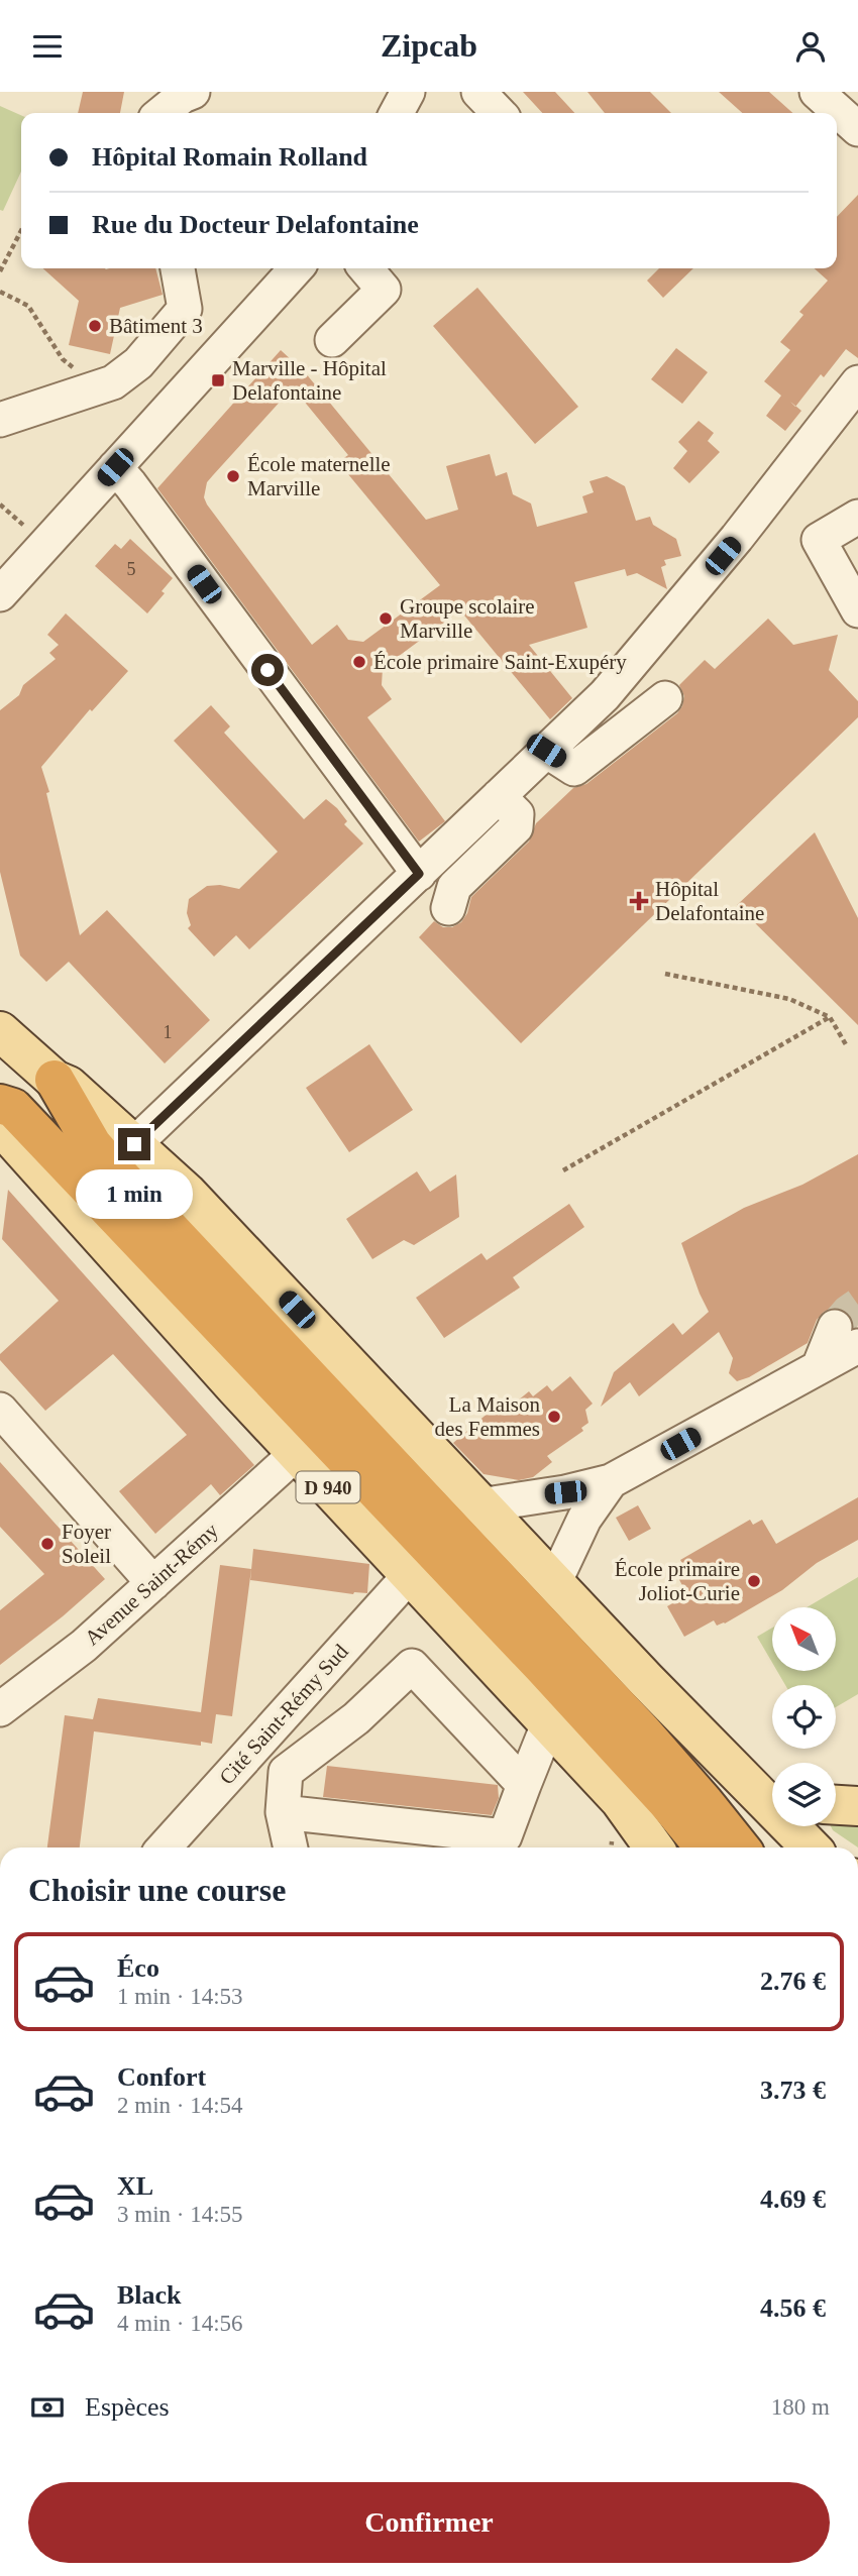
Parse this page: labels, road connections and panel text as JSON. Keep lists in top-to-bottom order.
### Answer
{
  "streets": {
    "main road": ["D 940"],
    "street": ["Avenue Saint-Rémy", "Cité Saint-Rémy Sud"]
  },
  "crossings": [
    ["D 940", "Avenue Saint-Rémy"],
    ["D 940", "Cité Saint-Rémy Sud"]
  ],
  "places": {
    "other": [
      "Bâtiment 3",
      "École maternelle Marville",
      "Groupe scolaire Marville",
      "École primaire Saint-Exupéry",
      "La Maison des Femmes",
      "Foyer Soleil",
      "École primaire Joliot-Curie"
    ],
    "transit": ["Marville - Hôpital Delafontaine"],
    "health": ["Hôpital Delafontaine"]
  },
  "house_numbers": ["5", "1"],
  "north": "top left",
  "page": {
    "header": "Zipcab",
    "banner": ["Hôpital Romain Rolland", "Rue du Docteur Delafontaine"],
    "bubble": "1 min",
    "heading": "Choisir une course",
    "list": [
      {
        "name": "Éco",
        "note": "1 min · 14:53",
        "value": "2.76 €"
      },
      {
        "name": "Confort",
        "note": "2 min · 14:54",
        "value": "3.73 €"
      },
      {
        "name": "XL",
        "note": "3 min · 14:55",
        "value": "4.69 €"
      },
      {
        "name": "Black",
        "note": "4 min · 14:56",
        "value": "4.56 €"
      }
    ],
    "pay": ["Espèces", "180 m"],
    "buttons": "Confirmer"
  }
}
